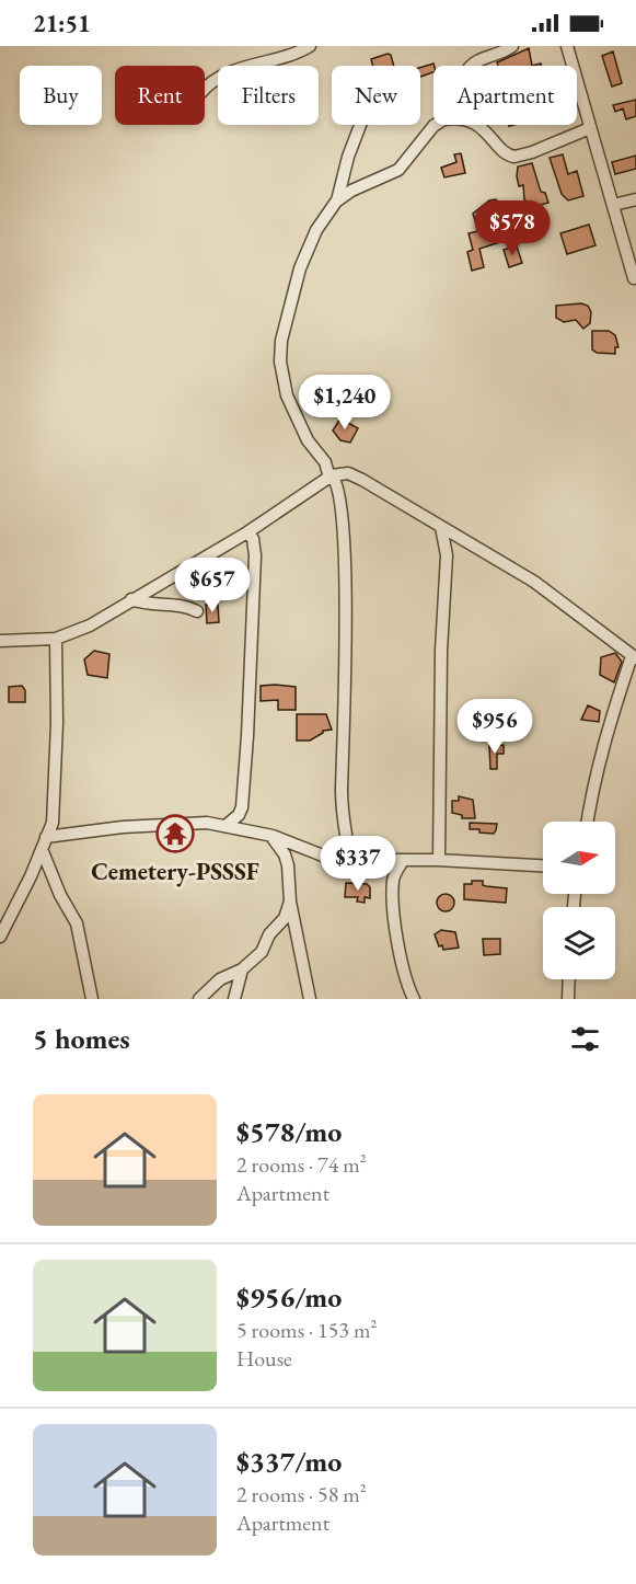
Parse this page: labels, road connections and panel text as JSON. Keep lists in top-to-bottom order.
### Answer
{
  "places": {
    "temple": ["Cemetery-PSSSF"]
  },
  "north": "right",
  "page": {
    "status": "21:51",
    "chip": [
      "Buy",
      "Rent",
      "Filters",
      "New",
      "Apartment"
    ],
    "price": [
      "$578",
      "$1,240",
      "$657",
      "$956",
      "$337"
    ],
    "heading": "5 homes",
    "list": [
      {
        "name": "$578/mo",
        "note": "2 rooms · 74 m² · Apartment"
      },
      {
        "name": "$956/mo",
        "note": "5 rooms · 153 m² · House"
      },
      {
        "name": "$337/mo",
        "note": "2 rooms · 58 m² · Apartment"
      }
    ]
  }
}
